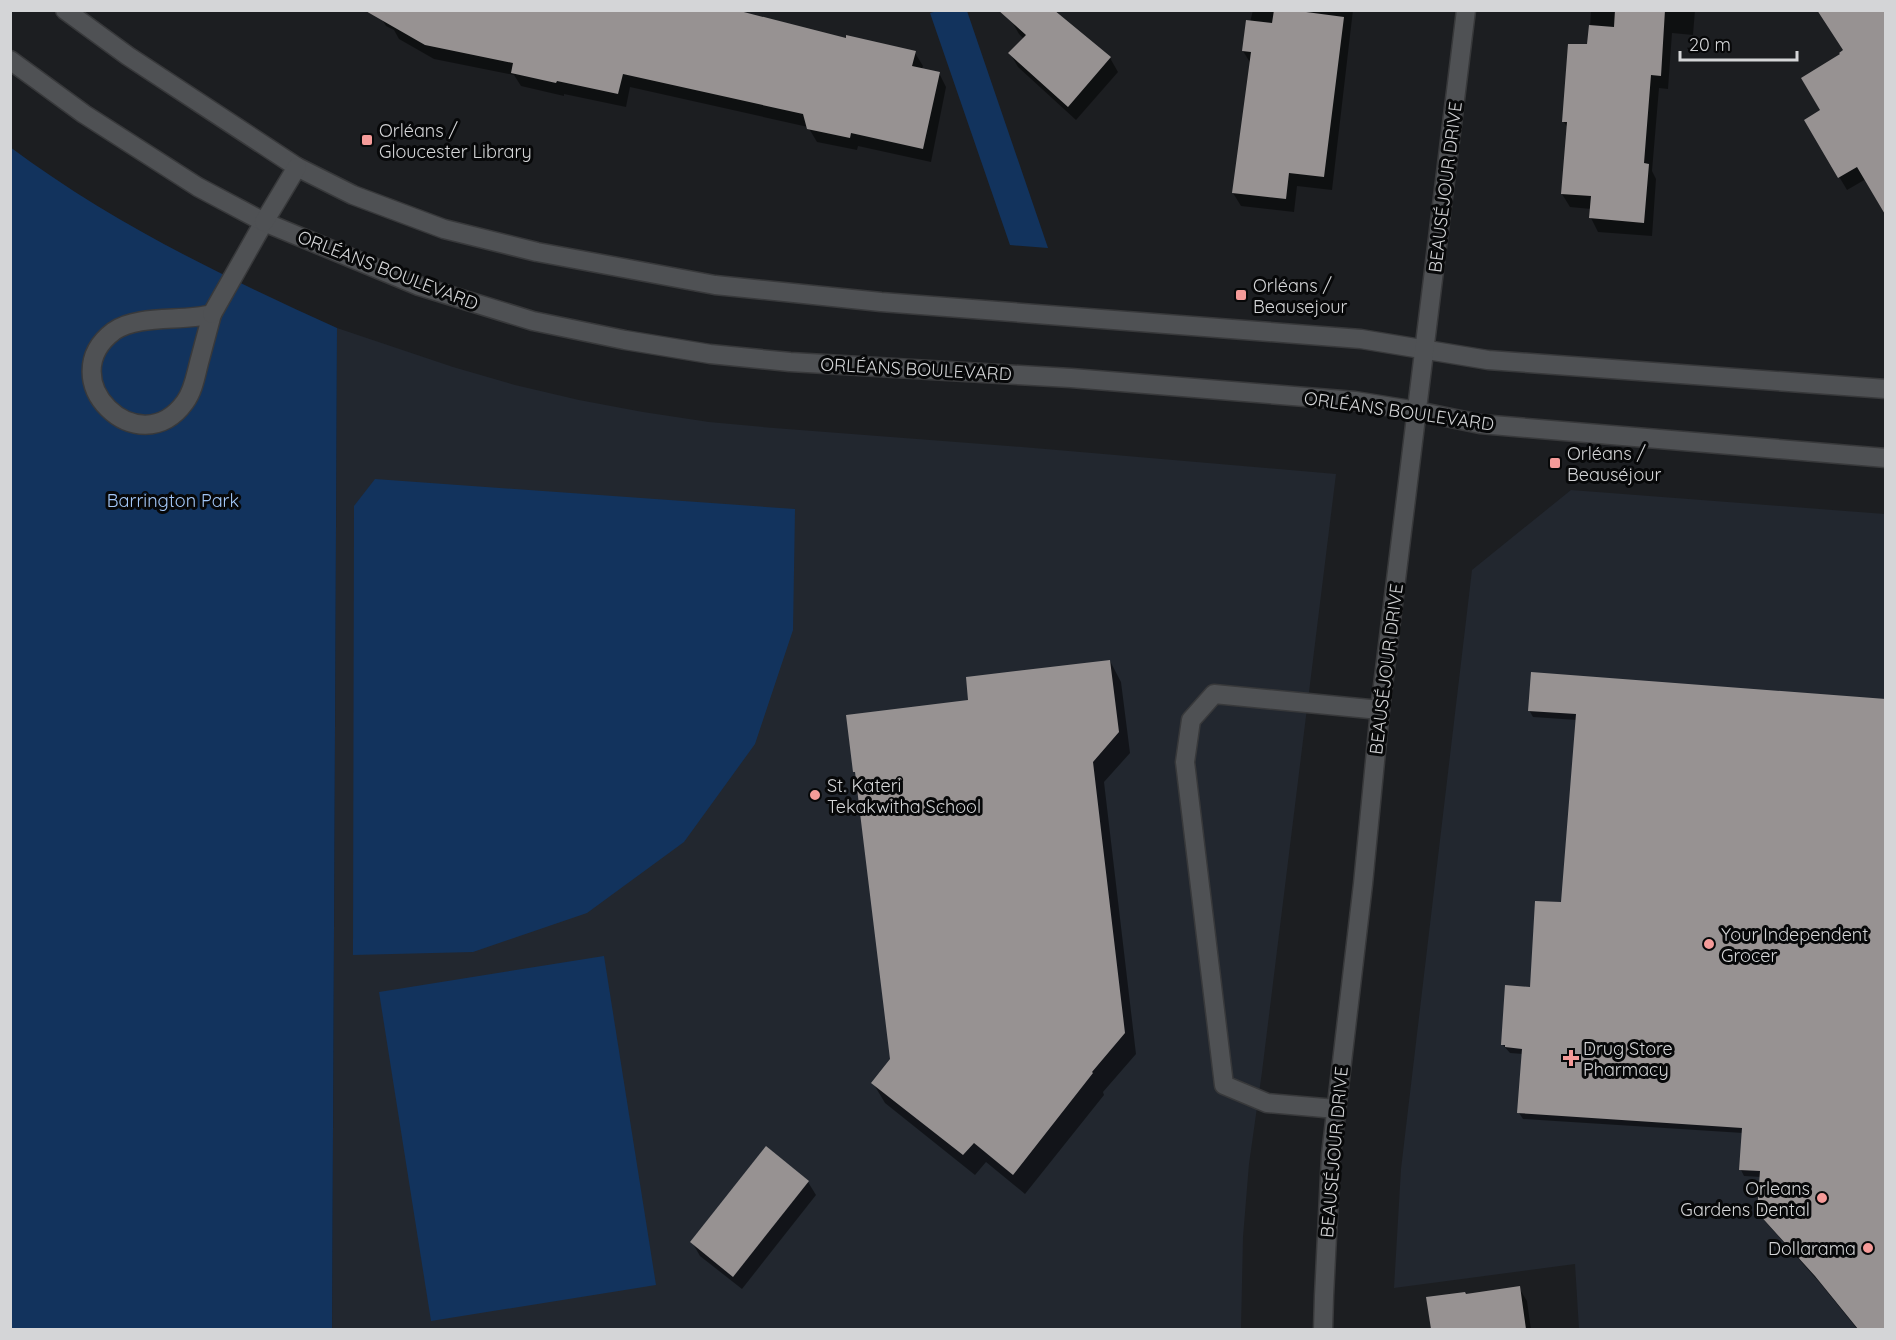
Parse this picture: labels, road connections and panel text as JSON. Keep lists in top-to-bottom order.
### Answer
{
  "streets": {
    "main road": ["BEAUSÉJOUR DRIVE", "ORLÉANS BOULEVARD"]
  },
  "crossings": [
    ["BEAUSÉJOUR DRIVE", "ORLÉANS BOULEVARD"]
  ],
  "parks": ["Barrington Park"],
  "places": {
    "transit": ["Orléans / Gloucester Library", "Orléans / Beausejour", "Orléans / Beauséjour"],
    "other": [
      "St. Kateri Tekakwitha School",
      "Your Independent Grocer",
      "Orleans Gardens Dental",
      "Dollarama"
    ],
    "health": ["Drug Store Pharmacy"]
  },
  "scale_bar": "20 m"
}
